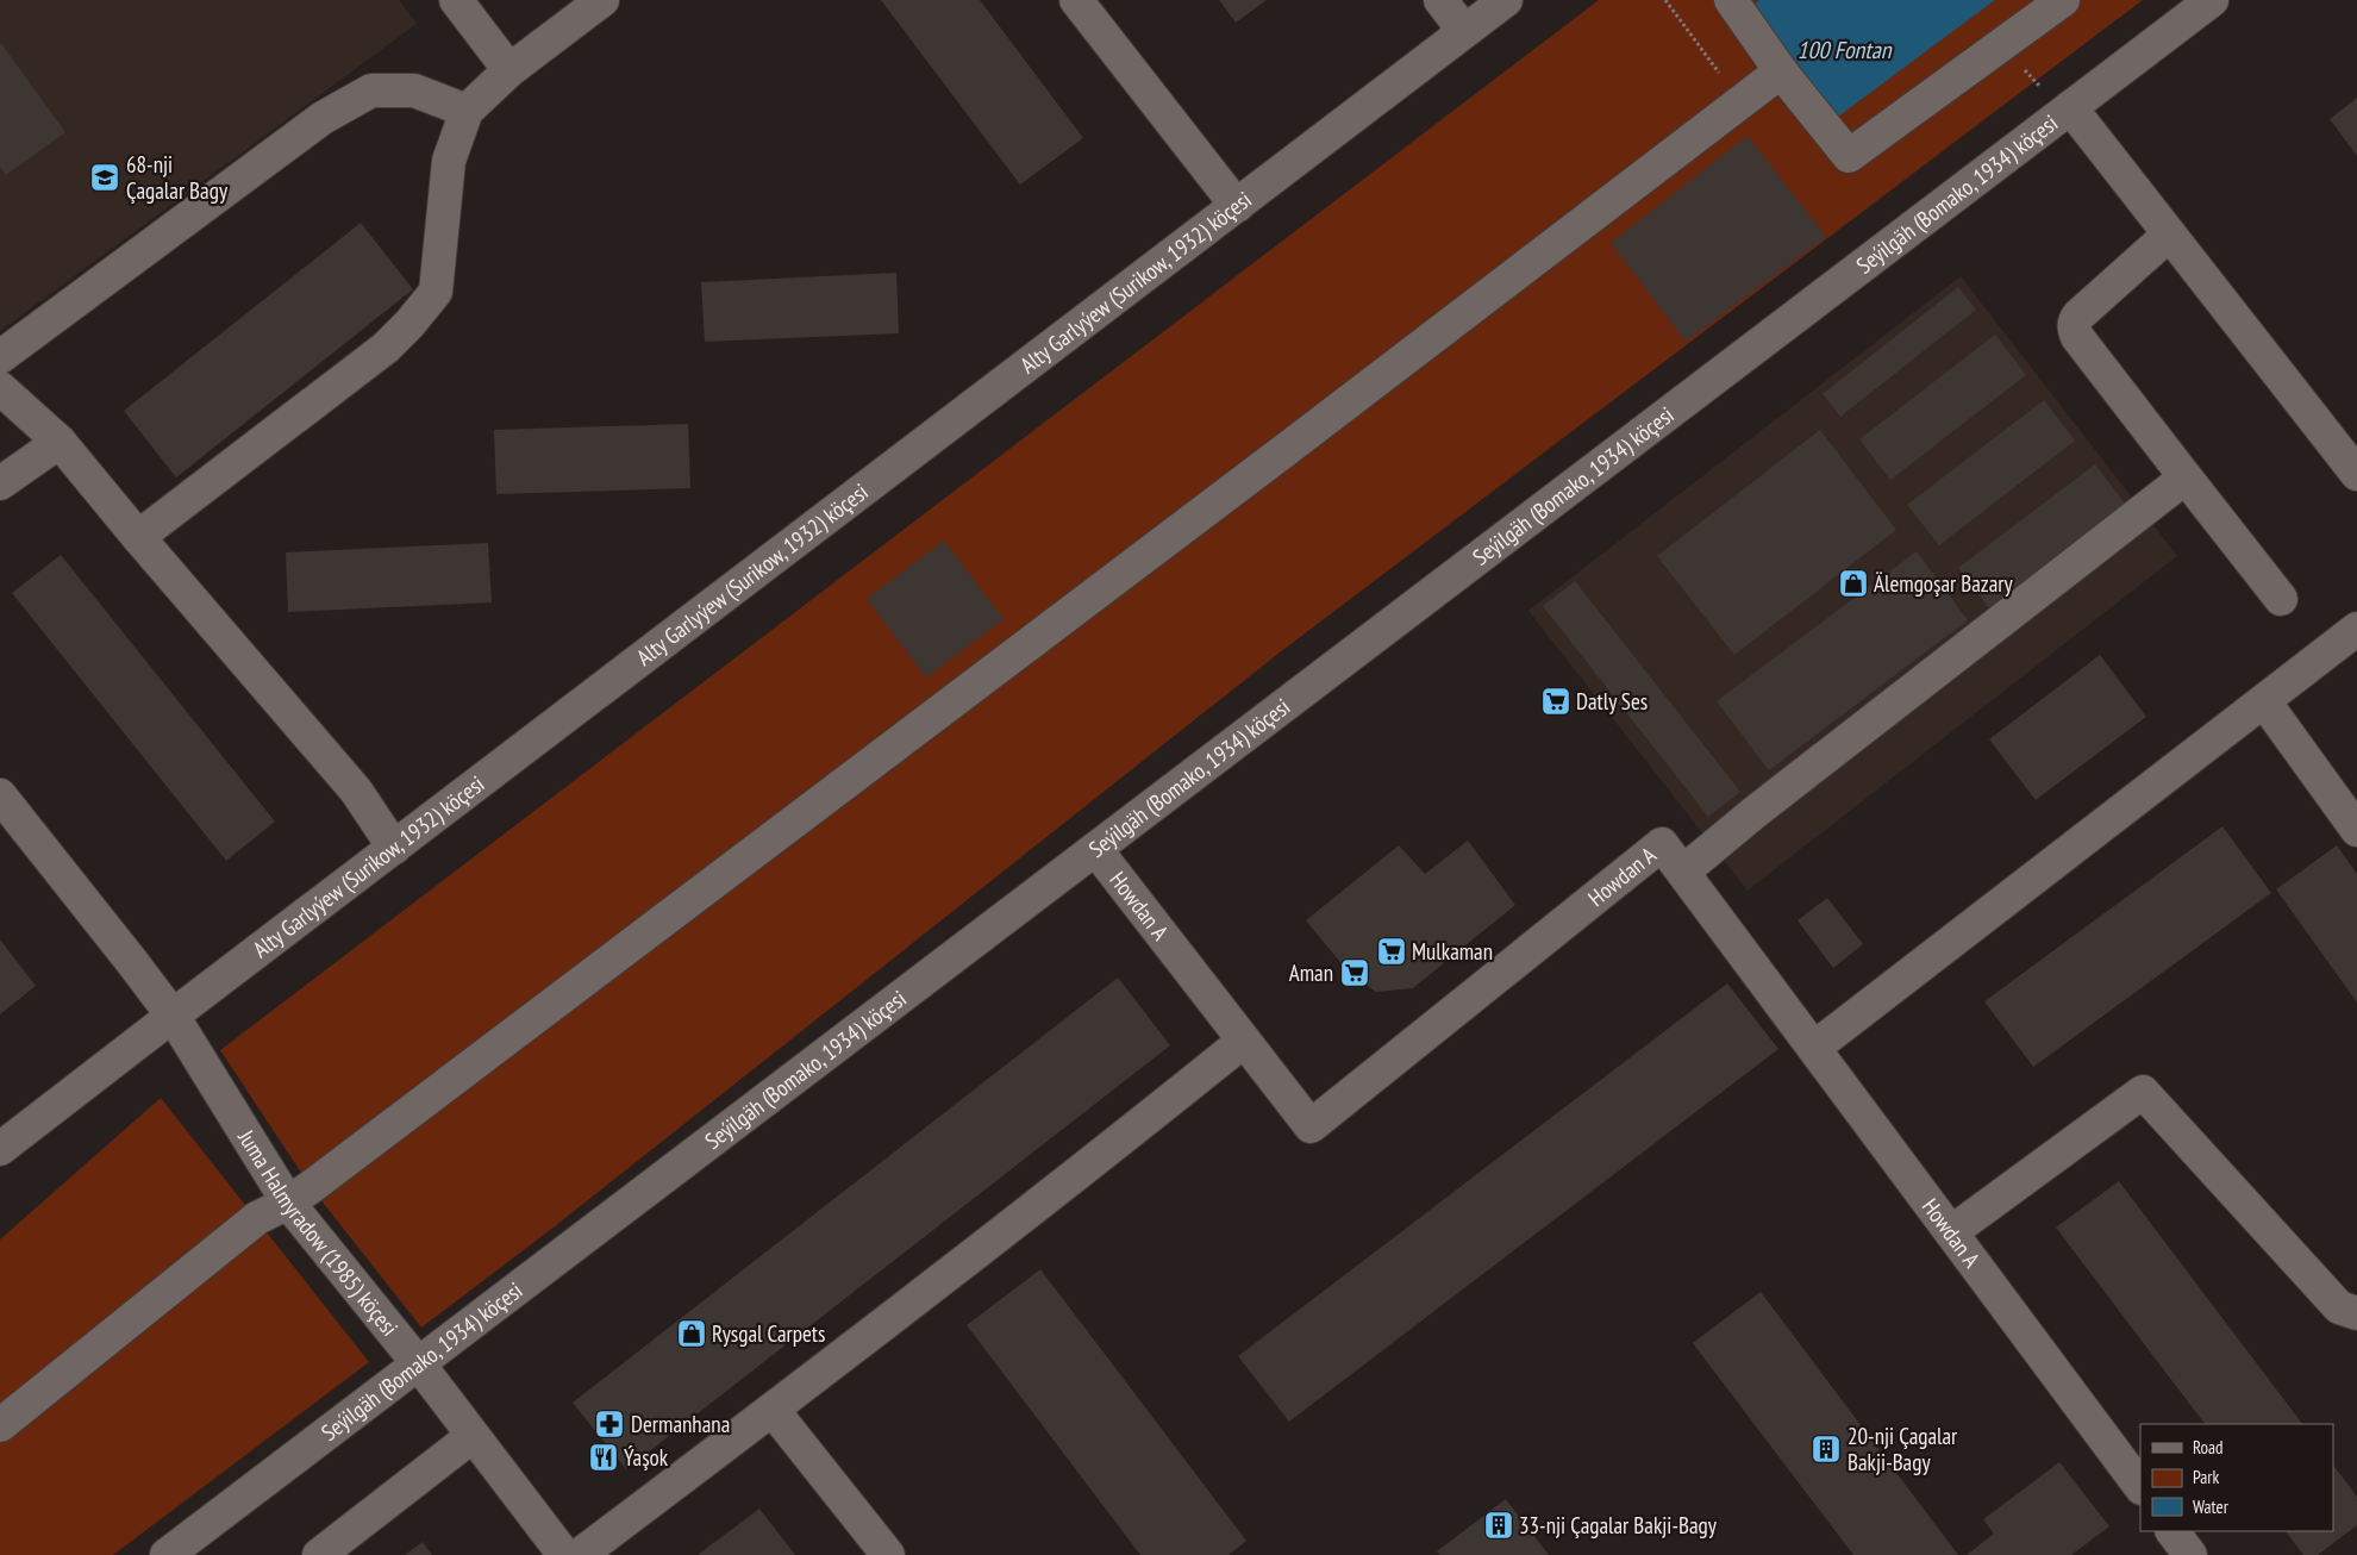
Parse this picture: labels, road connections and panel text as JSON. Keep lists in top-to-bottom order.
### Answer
{
  "streets": {
    "street": [
      "Seýilgäh (Bomako, 1934) köçesi",
      "Alty Garlyýew (Surikow, 1932) köçesi",
      "Howdan A",
      "Juma Halmyradow (1985) köçesi"
    ]
  },
  "crossings": [
    ["Seýilgäh (Bomako, 1934) köçesi", "Howdan A"],
    ["Seýilgäh (Bomako, 1934) köçesi", "Juma Halmyradow (1985) köçesi"],
    ["Alty Garlyýew (Surikow, 1932) köçesi", "Juma Halmyradow (1985) köçesi"]
  ],
  "water": ["100 Fontan"],
  "places": {
    "school or university": ["68-nji Çagalar Bagy"],
    "shop": ["Älemgoşar Bazary", "Rysgal Carpets"],
    "supermarket": ["Datly Ses", "Mulkaman", "Aman"],
    "pharmacy": ["Dermanhana"],
    "building": ["20-nji Çagalar Bakji-Bagy", "33-nji Çagalar Bakji-Bagy"],
    "restaurant": ["Ýaşok"]
  },
  "legend": ["Road", "Park", "Water"]
}
